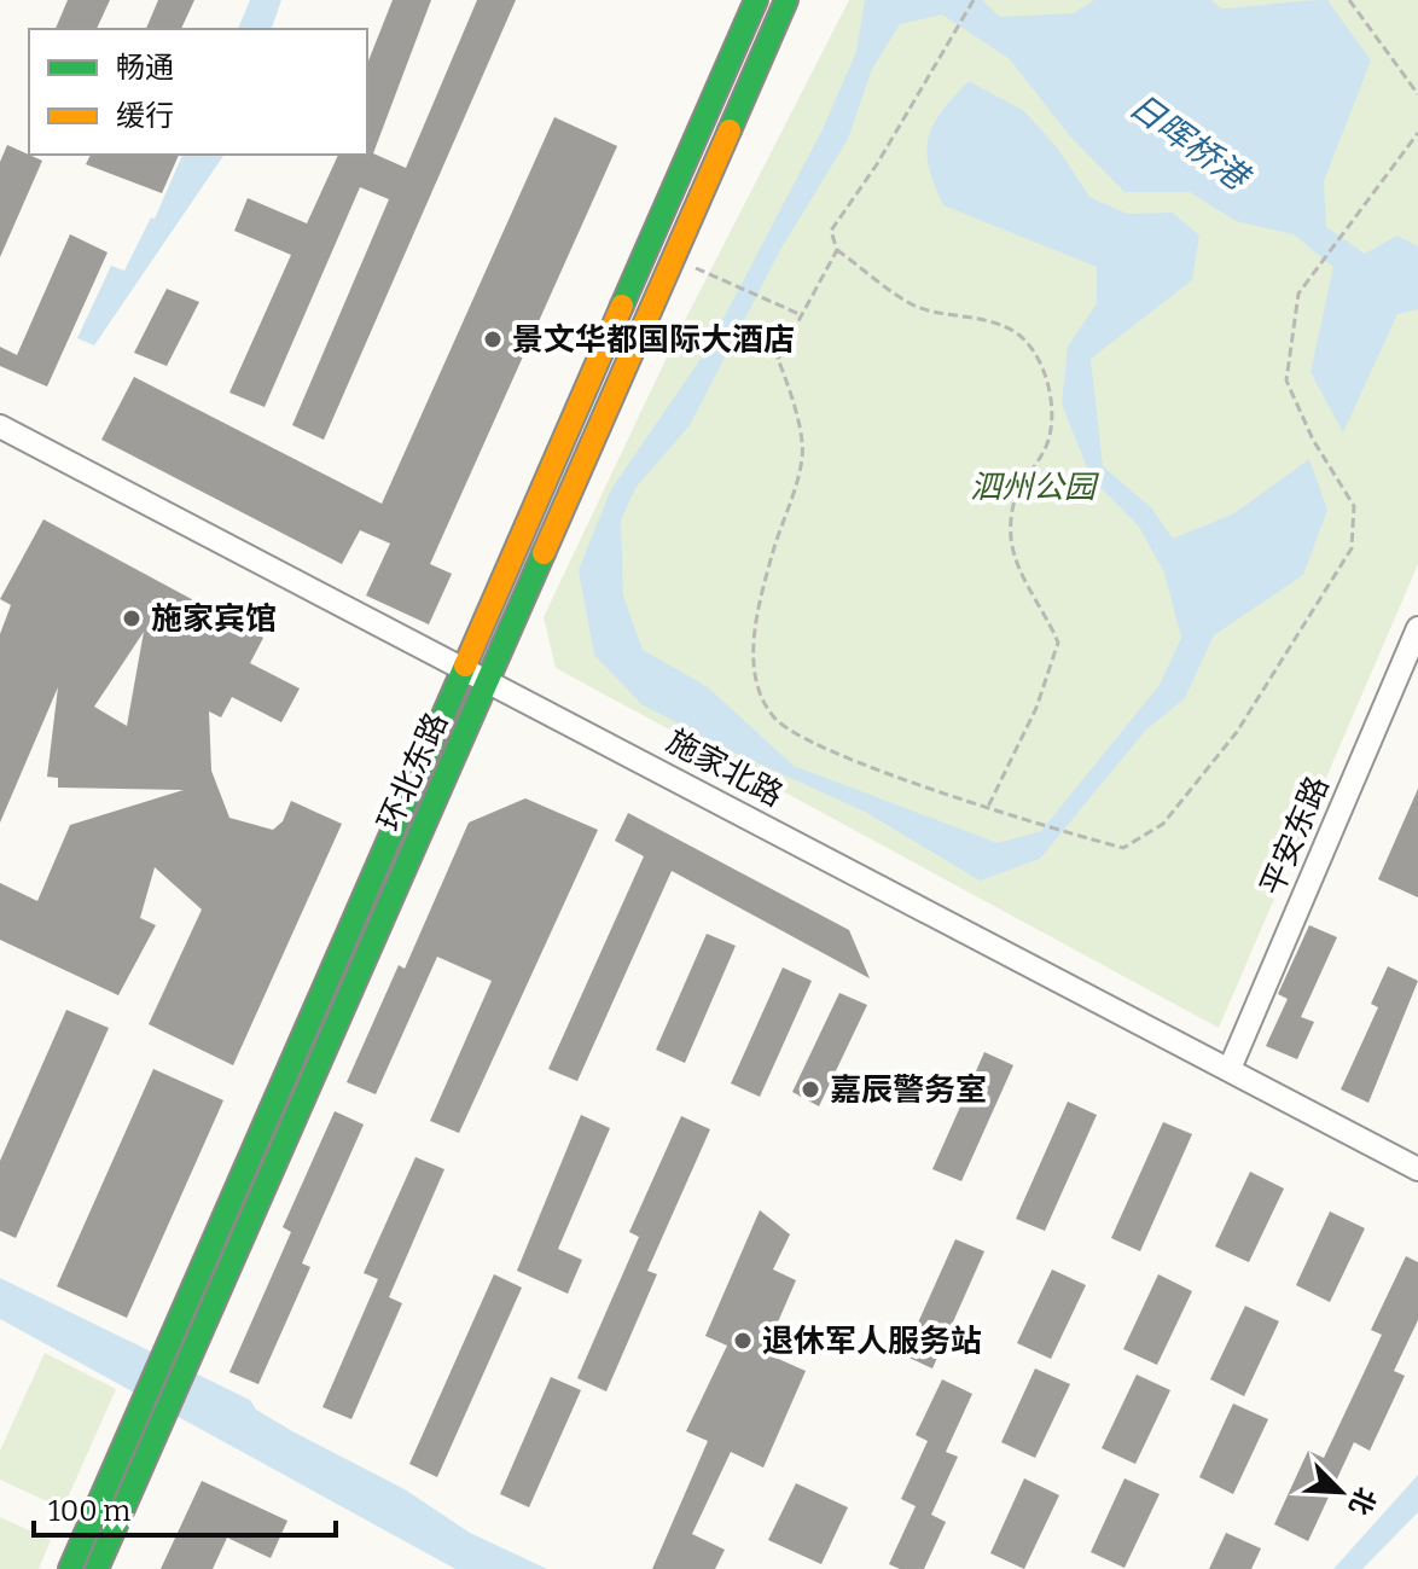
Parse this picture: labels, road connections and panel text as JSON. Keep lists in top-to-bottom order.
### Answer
{
  "streets": {
    "street": ["施家北路", "环北东路", "平安东路"]
  },
  "crossings": [
    ["施家北路", "环北东路"],
    ["施家北路", "平安东路"]
  ],
  "water": ["日晖桥港"],
  "parks": ["泗州公园"],
  "places": [
    "景文华都国际大酒店",
    "施家宾馆",
    "嘉辰警务室",
    "退休军人服务站"
  ],
  "legend": ["畅通", "缓行"],
  "scale_bar": "100 m",
  "north": "bottom right"
}
